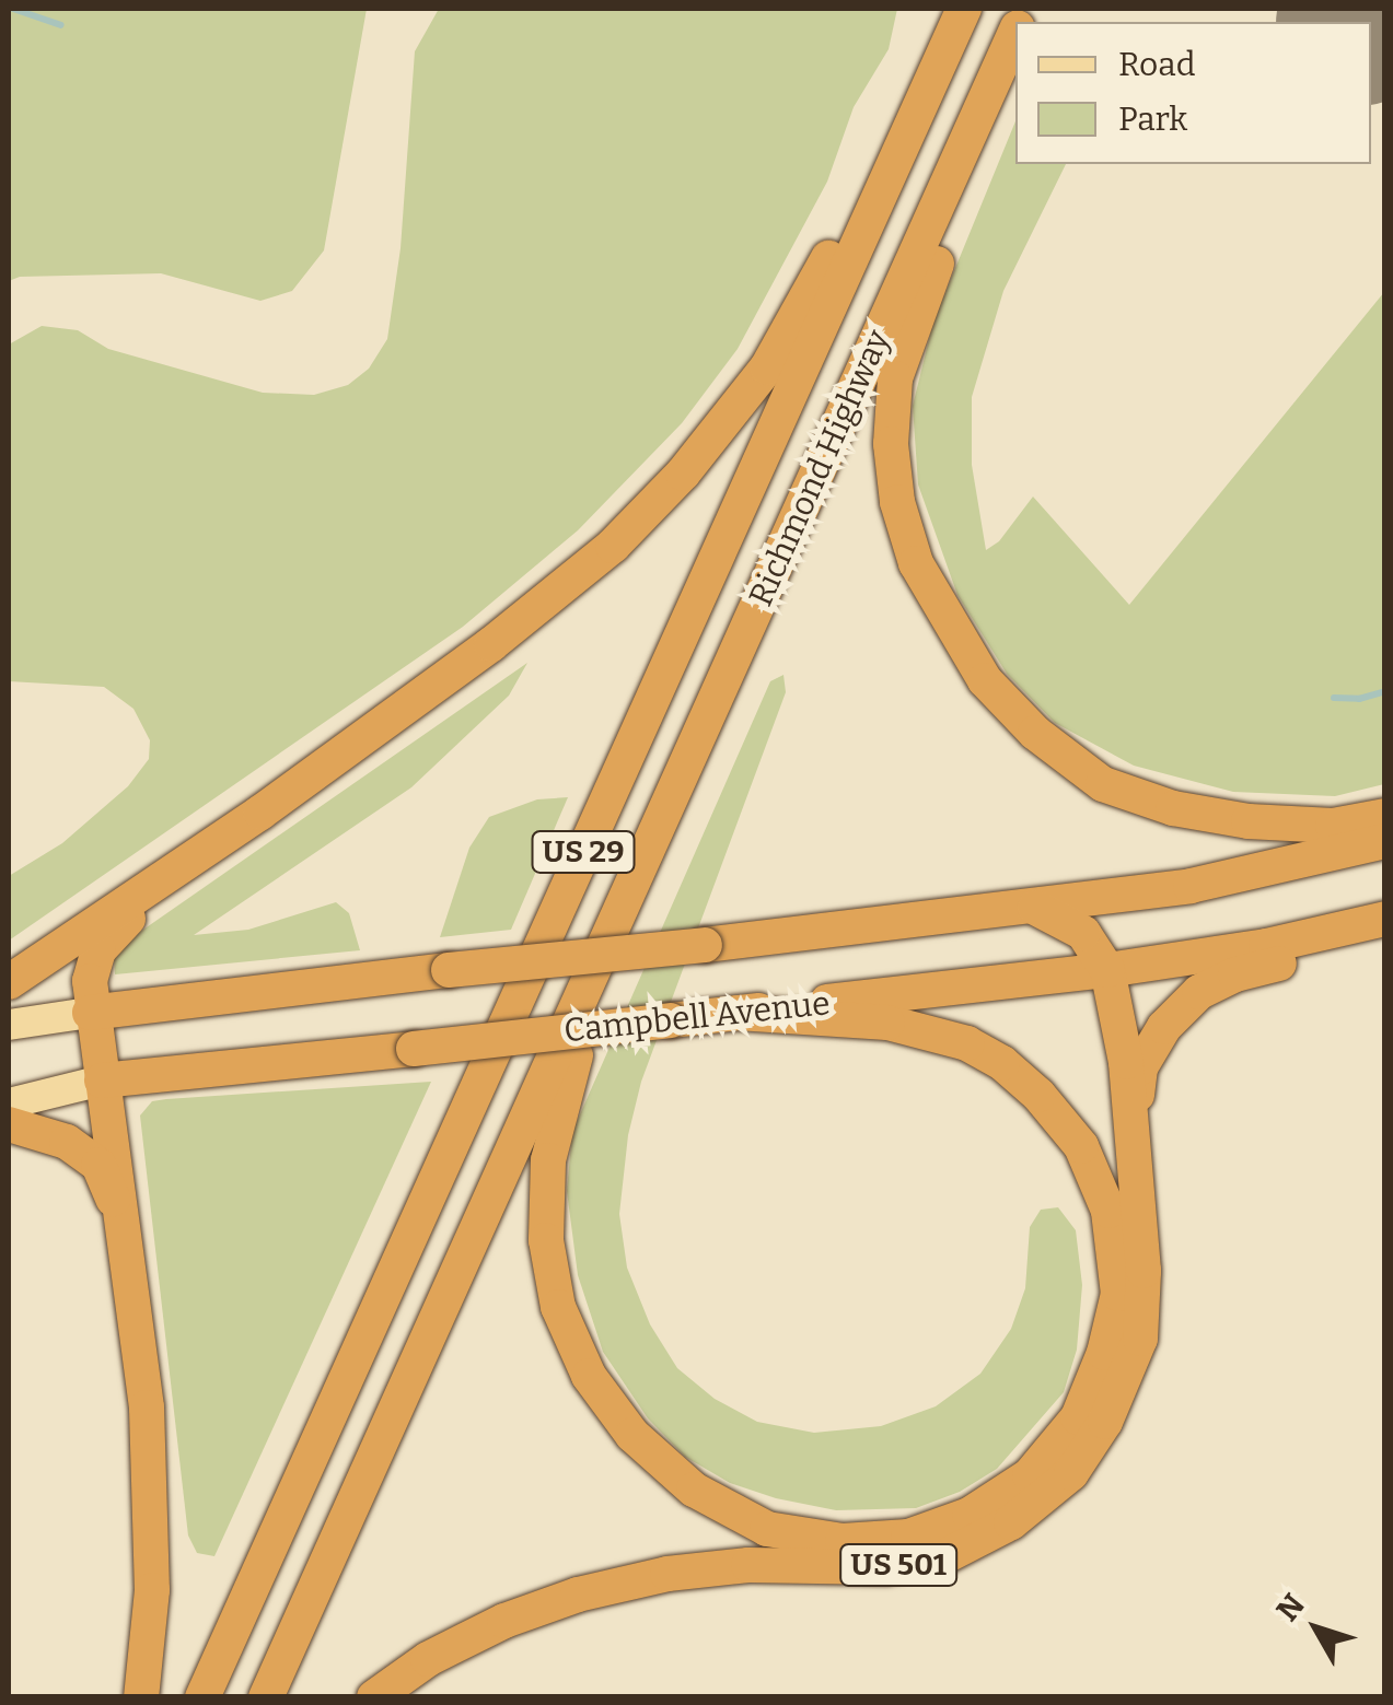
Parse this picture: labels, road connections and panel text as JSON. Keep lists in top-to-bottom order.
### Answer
{
  "streets": {
    "highway": [
      "Richmond Highway",
      "US 29",
      "Campbell Avenue",
      "US 501"
    ]
  },
  "crossings": [
    ["Richmond Highway", "US 29"],
    ["Campbell Avenue", "US 501"]
  ],
  "legend": ["Road", "Park"],
  "north": "top left"
}
